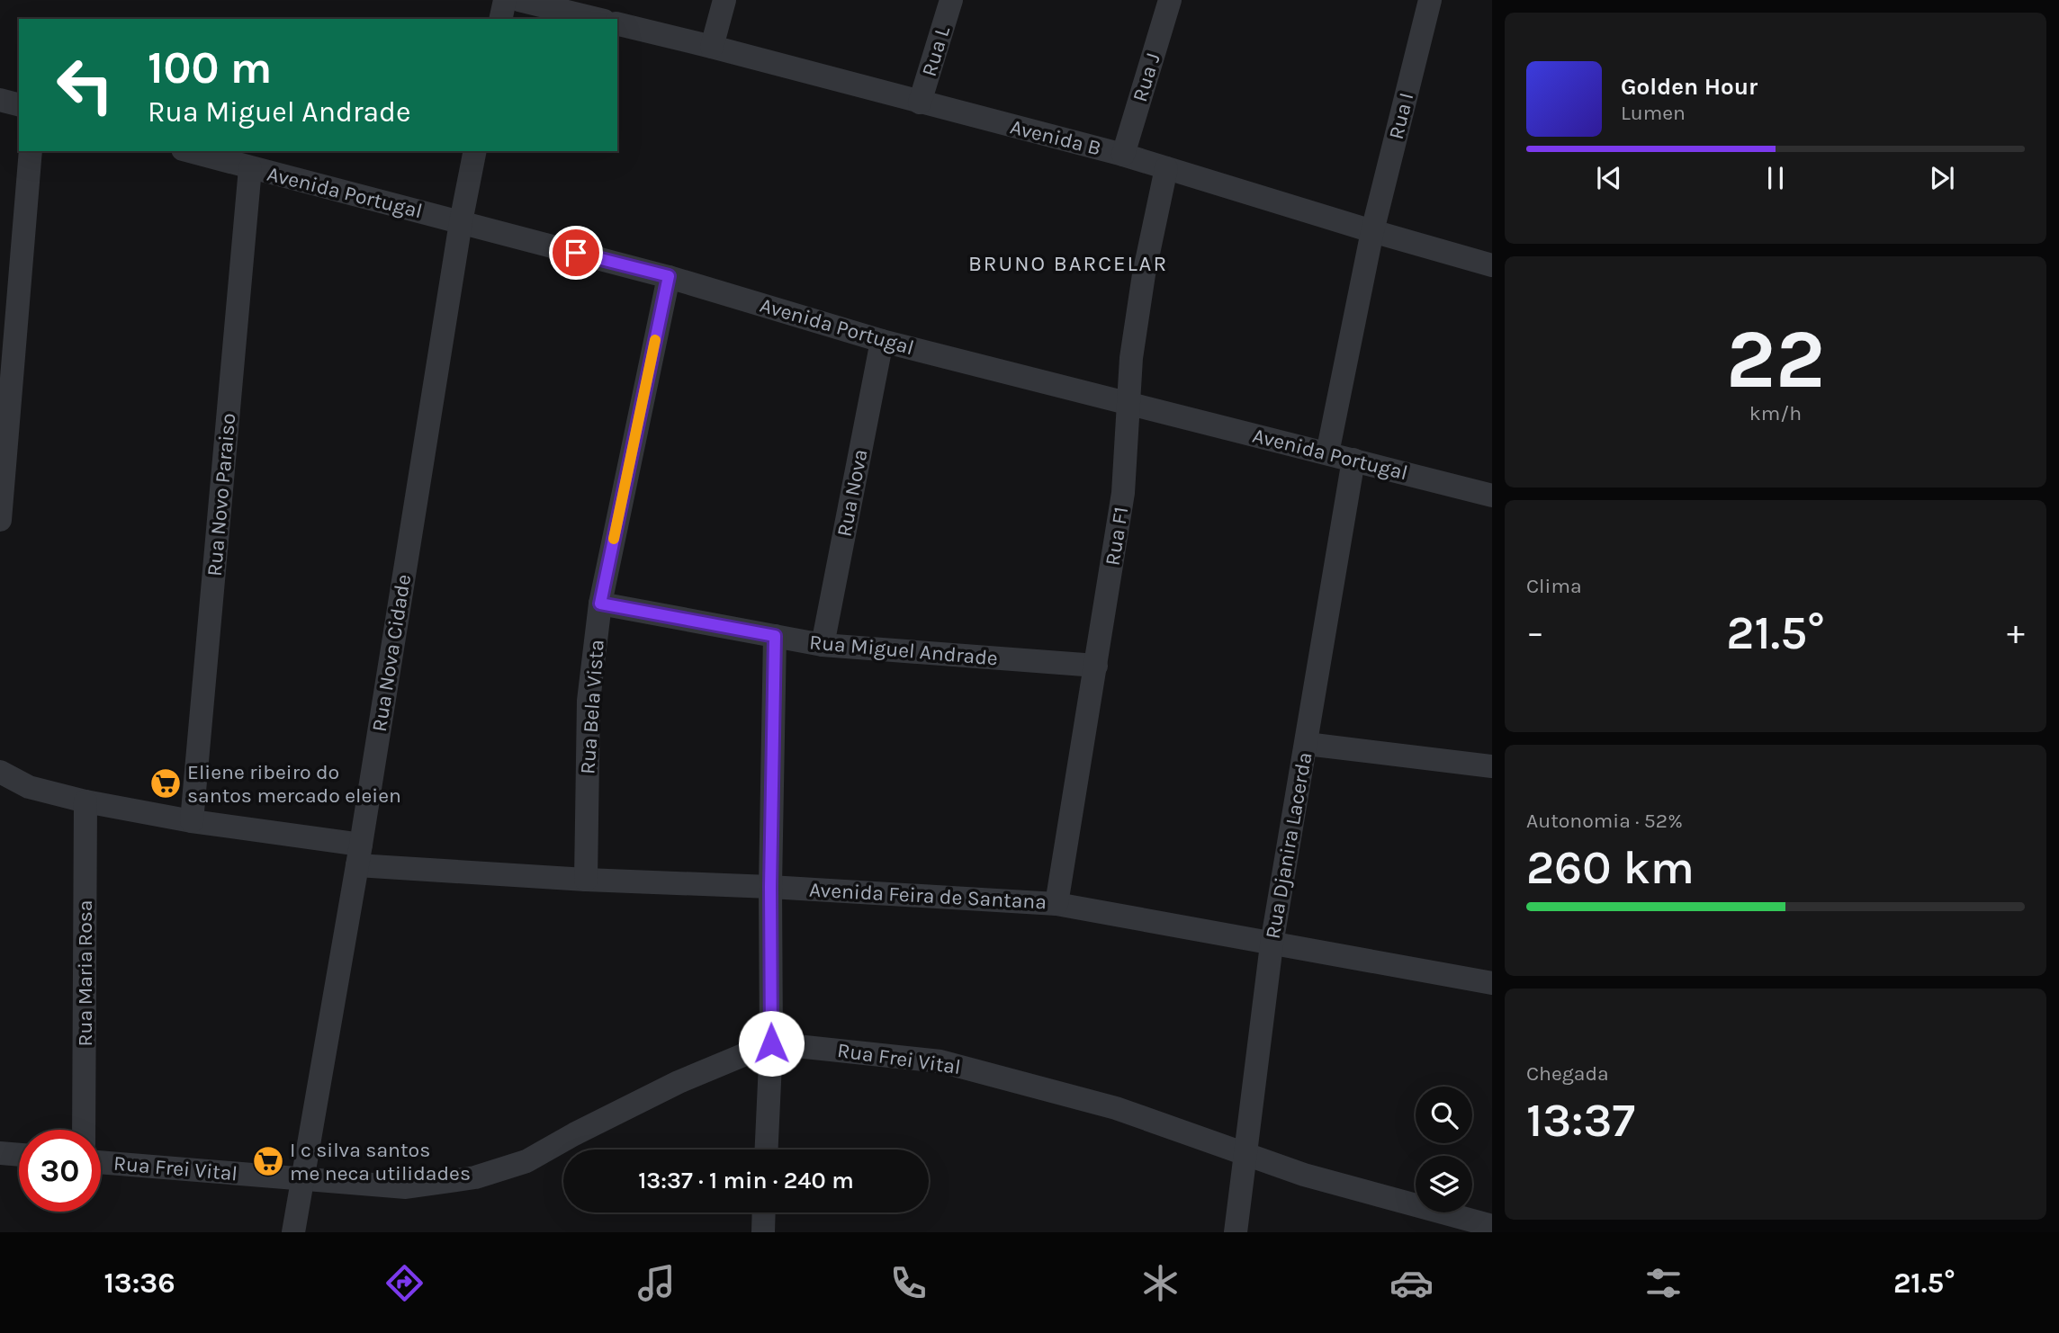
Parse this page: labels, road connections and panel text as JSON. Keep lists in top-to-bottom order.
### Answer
{
  "streets": {
    "street": [
      "Rua L",
      "Rua J",
      "Rua I",
      "Avenida B",
      "Avenida Portugal",
      "Rua Nova",
      "Rua Novo Paraiso",
      "Rua F1",
      "Rua Miguel Andrade",
      "Rua Nova Cidade",
      "Rua Bela Vista",
      "Rua Djanira Lacerda",
      "Avenida Feira de Santana",
      "Rua Maria Rosa",
      "Rua Frei Vital"
    ]
  },
  "crossings": [
    ["Rua L", "Avenida B"],
    ["Rua J", "Avenida B"],
    ["Rua I", "Avenida B"],
    ["Rua I", "Avenida Portugal"],
    ["Avenida B", "Rua F1"],
    ["Avenida Portugal", "Rua Nova"],
    ["Avenida Portugal", "Rua Novo Paraiso"],
    ["Avenida Portugal", "Rua F1"],
    ["Avenida Portugal", "Rua Nova Cidade"],
    ["Avenida Portugal", "Rua Bela Vista"],
    ["Avenida Portugal", "Rua Djanira Lacerda"],
    ["Rua Nova", "Rua Miguel Andrade"],
    ["Rua Novo Paraiso", "Avenida Feira de Santana"],
    ["Rua F1", "Rua Miguel Andrade"],
    ["Rua F1", "Avenida Feira de Santana"],
    ["Rua Miguel Andrade", "Rua Bela Vista"],
    ["Rua Nova Cidade", "Avenida Feira de Santana"],
    ["Rua Nova Cidade", "Rua Frei Vital"],
    ["Rua Bela Vista", "Avenida Feira de Santana"],
    ["Rua Djanira Lacerda", "Avenida Feira de Santana"],
    ["Rua Djanira Lacerda", "Rua Frei Vital"],
    ["Avenida Feira de Santana", "Rua Maria Rosa"]
  ],
  "districts": ["BRUNO BARCELAR"],
  "places": {
    "supermarket": ["Eliene ribeiro do santos mercado eleien", "I c silva santos me neca utilidades"]
  },
  "page": {
    "turn": ["100 m", "Rua Miguel Andrade"],
    "song": ["Golden Hour", "Lumen"],
    "tile": [
      ["22", "km/h"],
      "Clima",
      ["Autonomia · 52%", "260 km"],
      ["Chegada", "13:37"]
    ],
    "heat": ["−", "21.5°", "+"],
    "limit": "30",
    "trip": "13:37 · 1 min · 240 m",
    "tabs": ["13:36", "21.5°"]
  }
}
